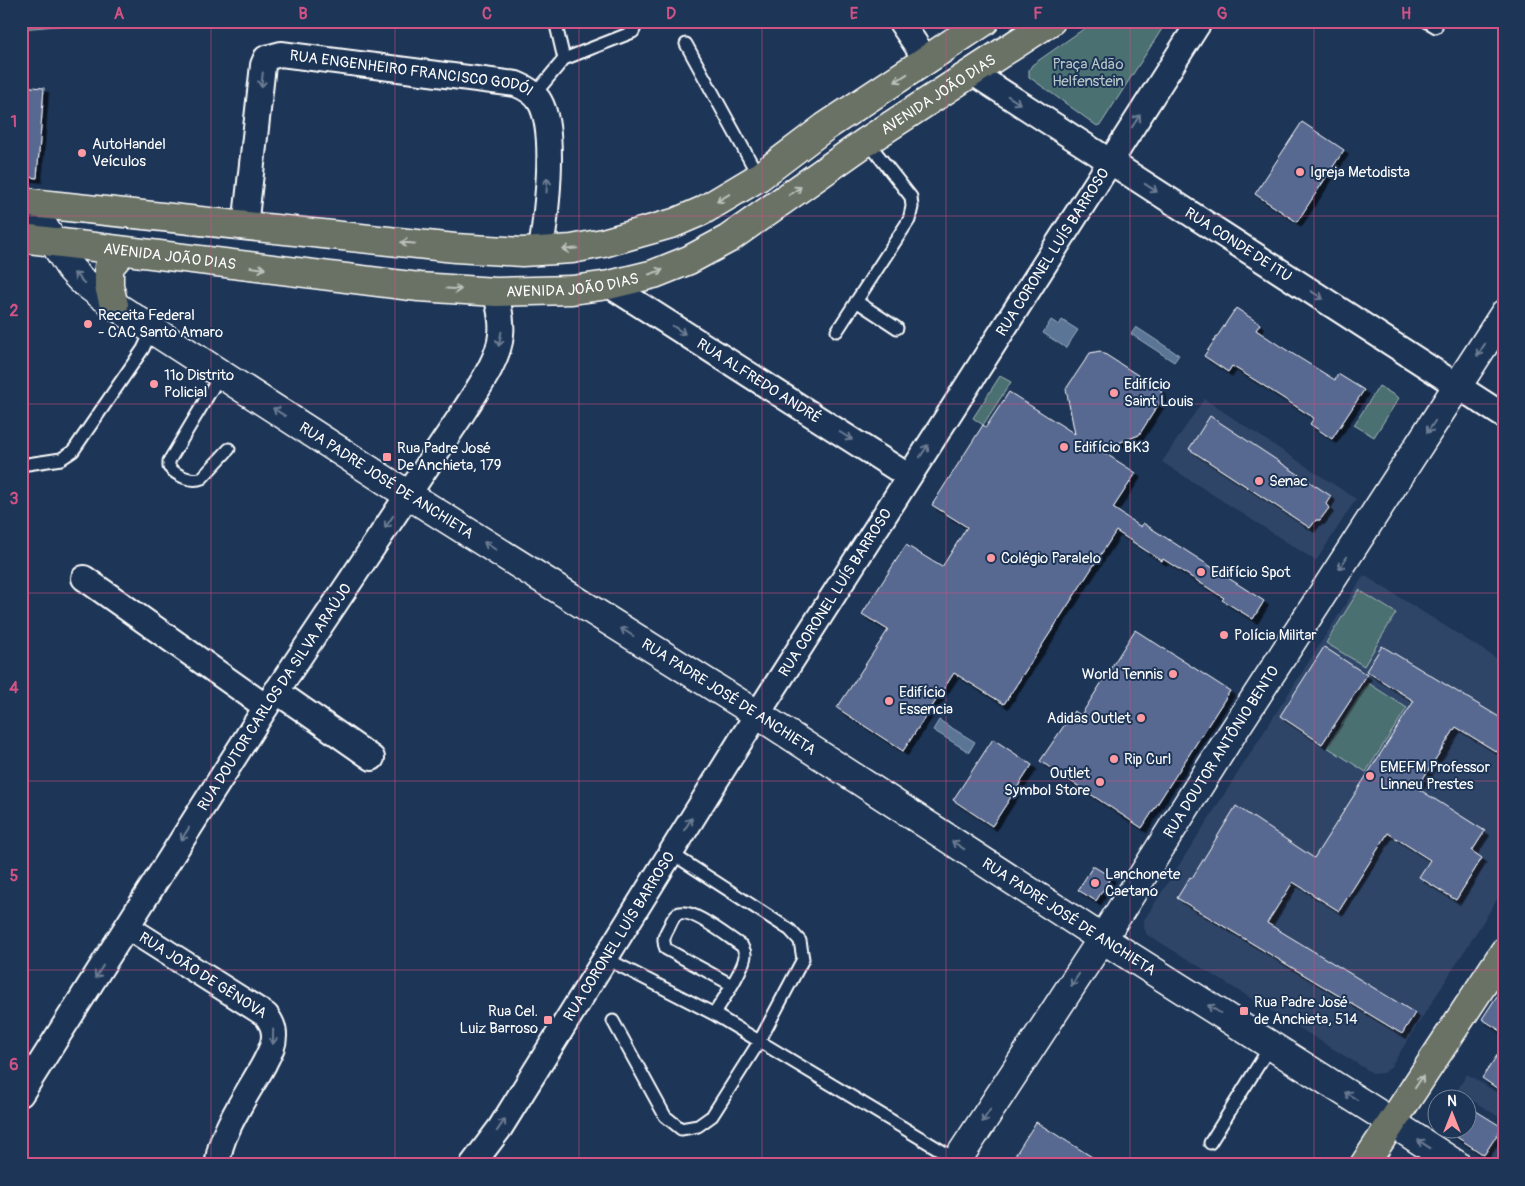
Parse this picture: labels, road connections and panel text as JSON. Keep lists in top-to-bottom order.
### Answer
{
  "streets": {
    "main road": ["AVENIDA JOÃO DIAS"],
    "street": [
      "RUA ENGENHEIRO FRANCISCO GODÓI",
      "RUA CONDE DE ITU",
      "RUA CORONEL LUÍS BARROSO",
      "RUA ALFREDO ANDRÉ",
      "RUA PADRE JOSÉ DE ANCHIETA",
      "RUA DOUTOR CARLOS DA SILVA ARAÚJO",
      "RUA DOUTOR ANTÔNIO BENTO",
      "RUA JOÃO DE GÊNOVA"
    ]
  },
  "crossings": [
    ["AVENIDA JOÃO DIAS", "RUA CONDE DE ITU"],
    ["AVENIDA JOÃO DIAS", "RUA ALFREDO ANDRÉ"],
    ["AVENIDA JOÃO DIAS", "RUA PADRE JOSÉ DE ANCHIETA"],
    ["AVENIDA JOÃO DIAS", "RUA DOUTOR CARLOS DA SILVA ARAÚJO"],
    ["RUA CONDE DE ITU", "RUA CORONEL LUÍS BARROSO"],
    ["RUA CONDE DE ITU", "RUA DOUTOR ANTÔNIO BENTO"],
    ["RUA CORONEL LUÍS BARROSO", "RUA ALFREDO ANDRÉ"],
    ["RUA CORONEL LUÍS BARROSO", "RUA PADRE JOSÉ DE ANCHIETA"],
    ["RUA PADRE JOSÉ DE ANCHIETA", "RUA DOUTOR CARLOS DA SILVA ARAÚJO"],
    ["RUA PADRE JOSÉ DE ANCHIETA", "RUA DOUTOR ANTÔNIO BENTO"],
    ["RUA DOUTOR CARLOS DA SILVA ARAÚJO", "RUA JOÃO DE GÊNOVA"]
  ],
  "one_way": [
    "RUA CONDE DE ITU",
    "RUA CORONEL LUÍS BARROSO",
    "RUA ALFREDO ANDRÉ",
    "RUA PADRE JOSÉ DE ANCHIETA",
    "RUA DOUTOR CARLOS DA SILVA ARAÚJO",
    "RUA DOUTOR ANTÔNIO BENTO"
  ],
  "parks": ["Praça Adão Helfenstein"],
  "places": {
    "other": [
      "AutoHandel Veículos",
      "Igreja Metodista",
      "Receita Federal - CAC Santo Amaro",
      "11º Distrito Policial",
      "Edifício Saint Louis",
      "Edifício BK3",
      "Senac",
      "Colégio Paralelo",
      "Edifício Spot",
      "Polícia Militar",
      "World Tennis",
      "Edifício Essencia",
      "Adidas Outlet",
      "Rip Curl",
      "EMEFM Professor Linneu Prestes",
      "Outlet Symbol Store",
      "Lanchonete Caetano"
    ],
    "transit": ["Rua Padre José De Anchieta, 179", "Rua Padre José de Anchieta, 514", "Rua Cel. Luiz Barroso"]
  },
  "north": "top",
  "grid": {
    "columns": [
      "A",
      "B",
      "C",
      "D",
      "E",
      "F",
      "G",
      "H"
    ],
    "rows": [
      "1",
      "2",
      "3",
      "4",
      "5",
      "6"
    ]
  }
}
